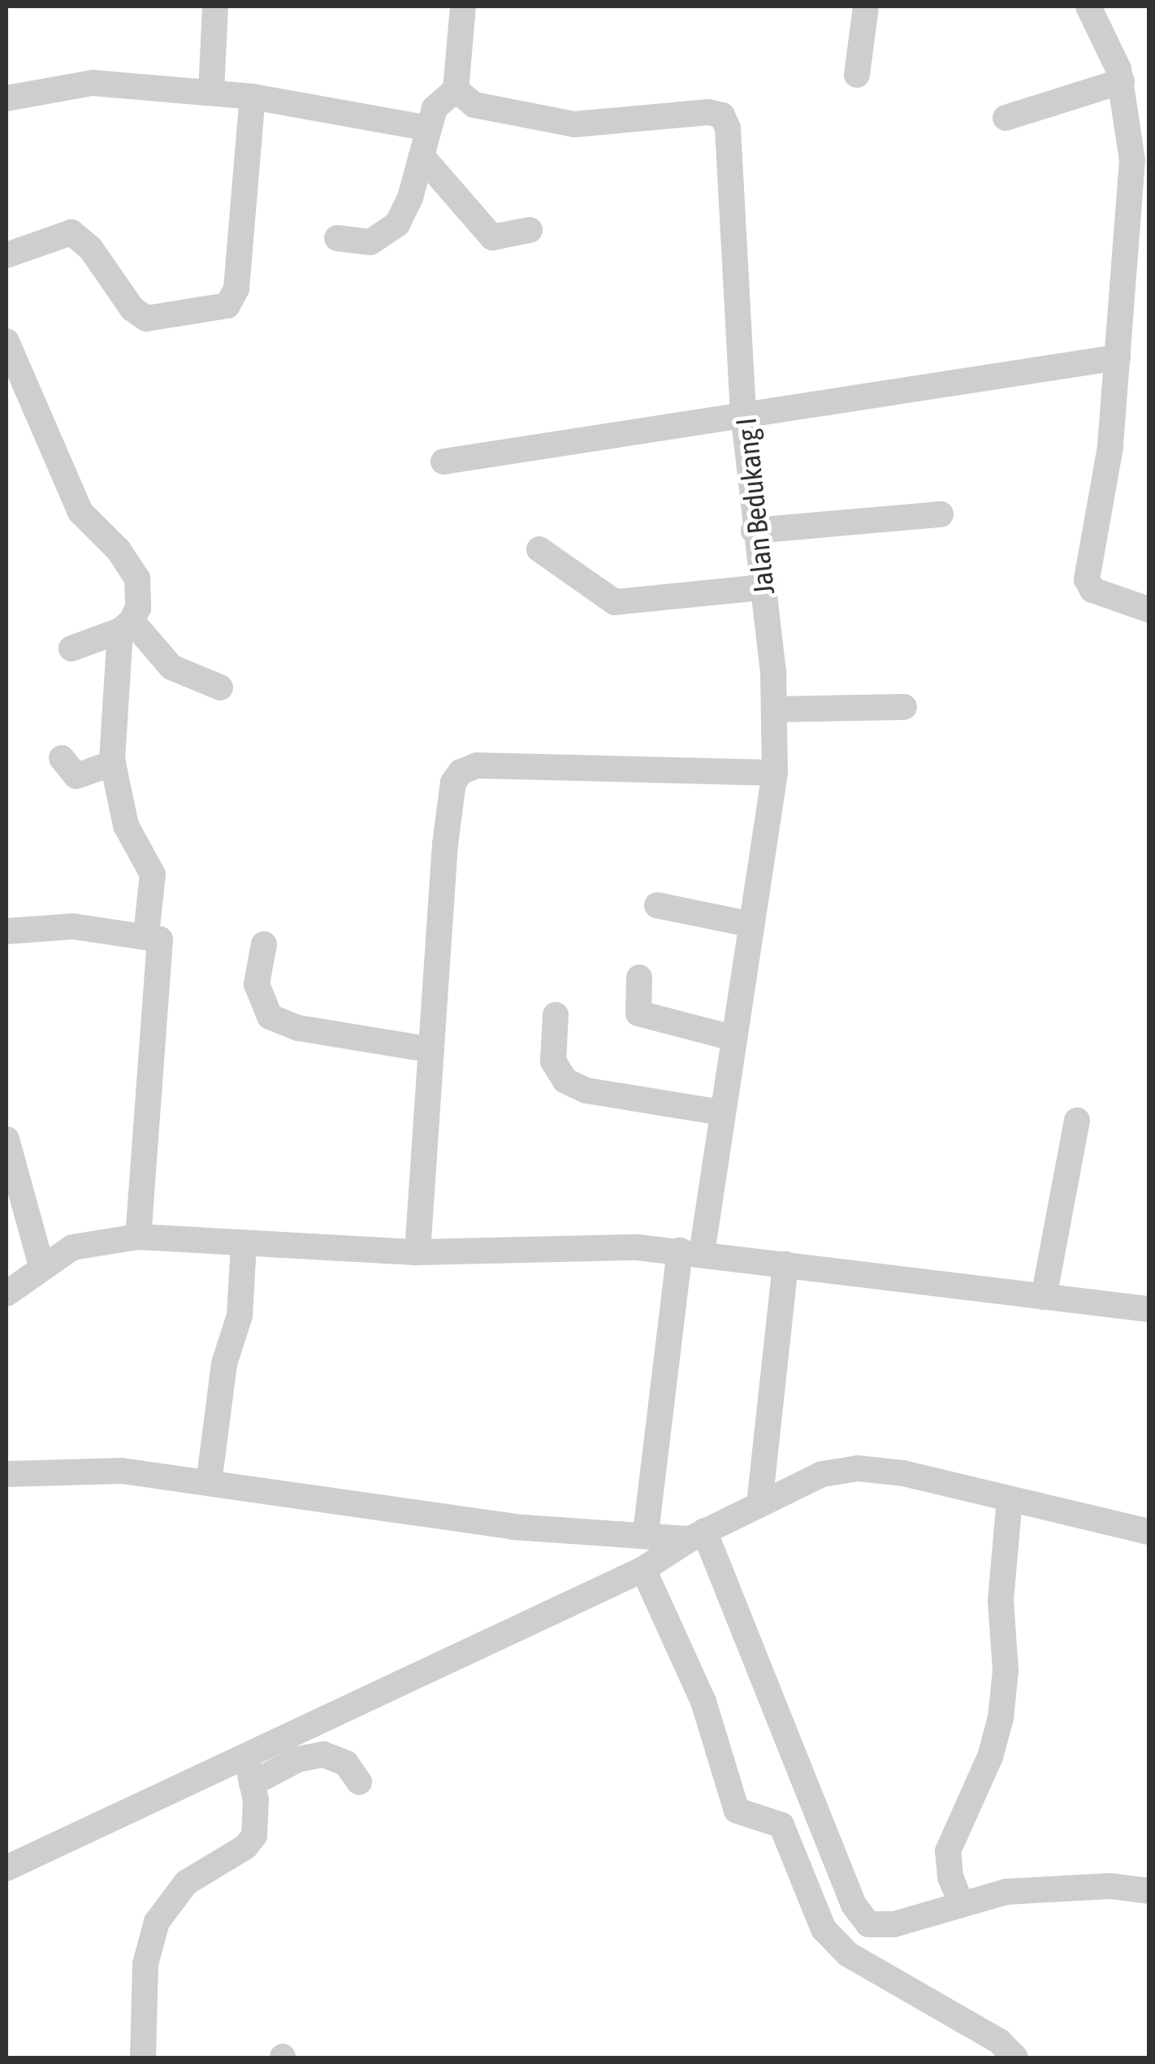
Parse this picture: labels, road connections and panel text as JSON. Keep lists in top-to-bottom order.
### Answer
{
  "streets": {
    "street": ["Jalan Bedukang I"]
  }
}
